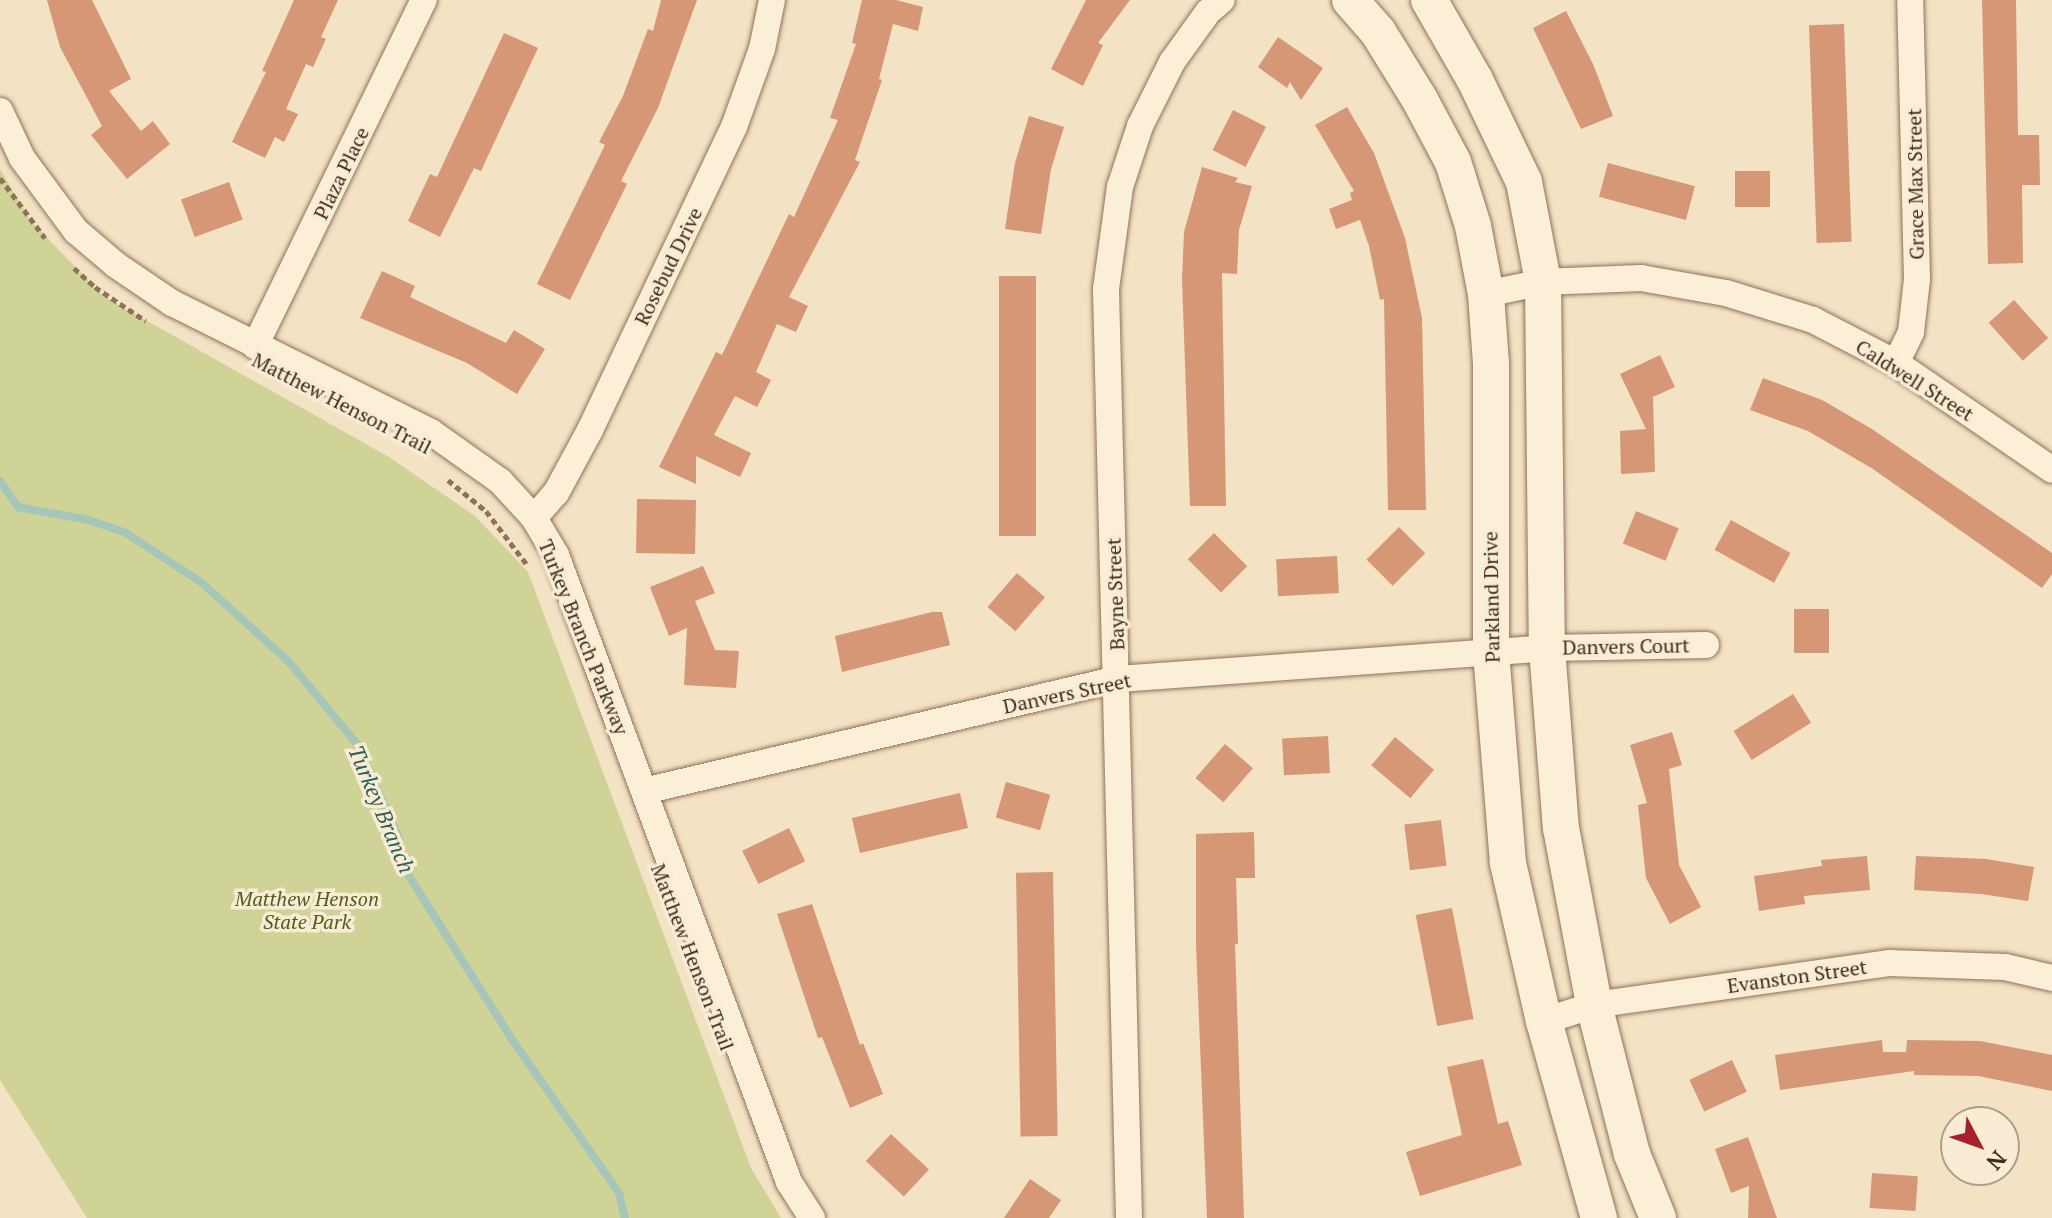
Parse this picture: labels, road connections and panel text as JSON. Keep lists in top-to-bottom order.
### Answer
{
  "streets": {
    "street": [
      "Plaza Place",
      "Grace Max Street",
      "Rosebud Drive",
      "Caldwell Street",
      "Bayne Street",
      "Parkland Drive",
      "Turkey Branch Parkway",
      "Danvers Court",
      "Danvers Street",
      "Evanston Street"
    ],
    "path": ["Matthew Henson Trail"]
  },
  "crossings": [
    ["Plaza Place", "Turkey Branch Parkway"],
    ["Grace Max Street", "Caldwell Street"],
    ["Rosebud Drive", "Turkey Branch Parkway"],
    ["Caldwell Street", "Parkland Drive"],
    ["Bayne Street", "Danvers Street"],
    ["Parkland Drive", "Danvers Street"],
    ["Parkland Drive", "Evanston Street"],
    ["Turkey Branch Parkway", "Danvers Street"],
    ["Danvers Court", "Danvers Street"]
  ],
  "water": ["Turkey Branch"],
  "parks": ["Matthew Henson State Park"],
  "north": "bottom right"
}
